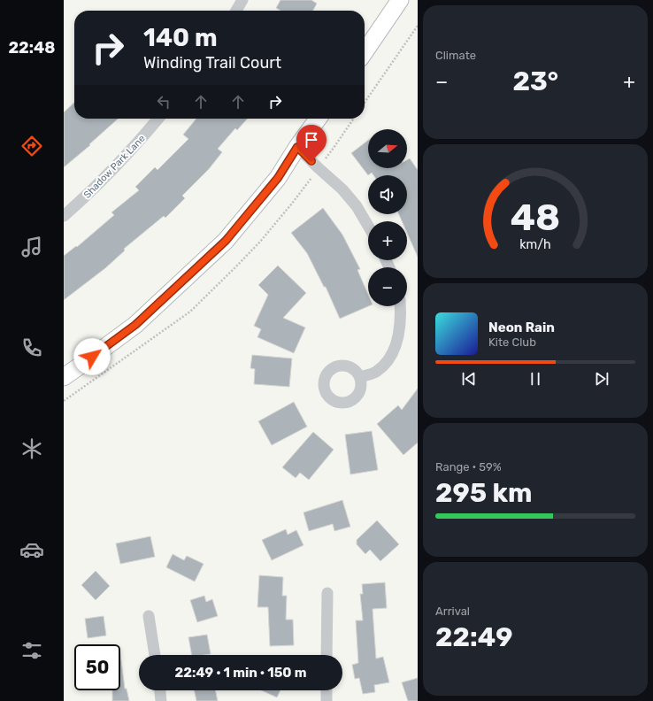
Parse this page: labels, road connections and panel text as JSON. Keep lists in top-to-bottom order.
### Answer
{
  "streets": {
    "street": ["Shadow Park Lane"]
  },
  "north": "right",
  "page": {
    "tabs": "22:48",
    "tile": [
      "Climate",
      ["Range · 59%", "295 km"],
      ["Arrival", "22:49"]
    ],
    "turn": ["140 m", "Winding Trail Court"],
    "heat": ["−", "23°", "+"],
    "map_buttons": ["+", "−"],
    "song": ["Neon Rain", "Kite Club"],
    "limit": "50",
    "trip": "22:49 · 1 min · 150 m",
    "gauge": ["48", "km/h"]
  }
}
